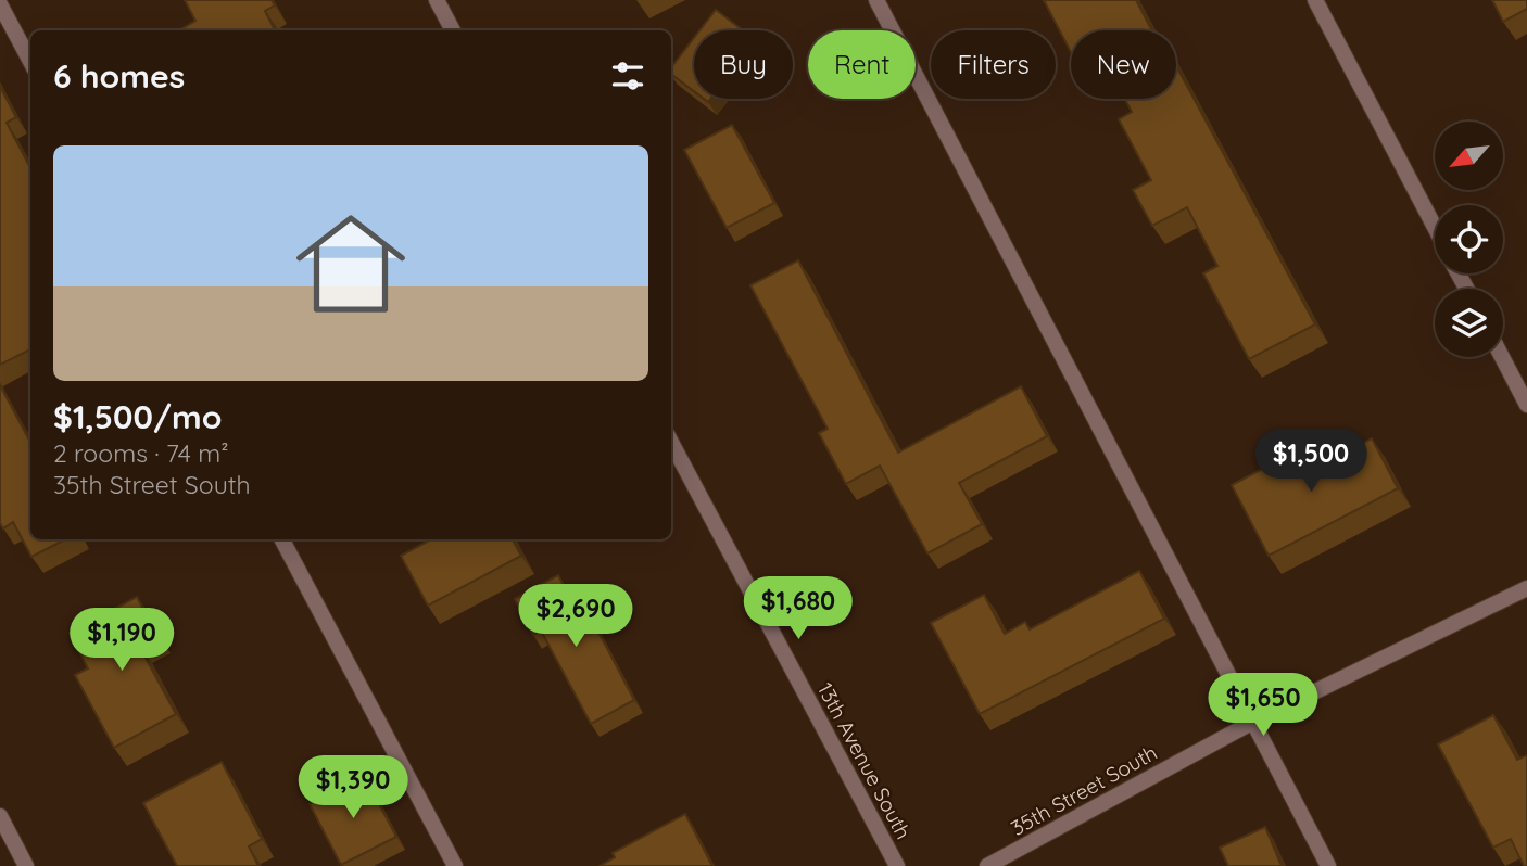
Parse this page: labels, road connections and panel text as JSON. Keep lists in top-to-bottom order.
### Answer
{
  "streets": {
    "street": ["13th Avenue South", "35th Street South"]
  },
  "north": "bottom left",
  "page": {
    "chip": [
      "Buy",
      "Rent",
      "Filters",
      "New"
    ],
    "heading": "6 homes",
    "list": [
      {
        "name": "$1,500/mo",
        "note": "2 rooms · 74 m² · 35th Street South"
      }
    ],
    "price": [
      "$1,500",
      "$1,680",
      "$2,690",
      "$1,190",
      "$1,650",
      "$1,390"
    ]
  }
}
